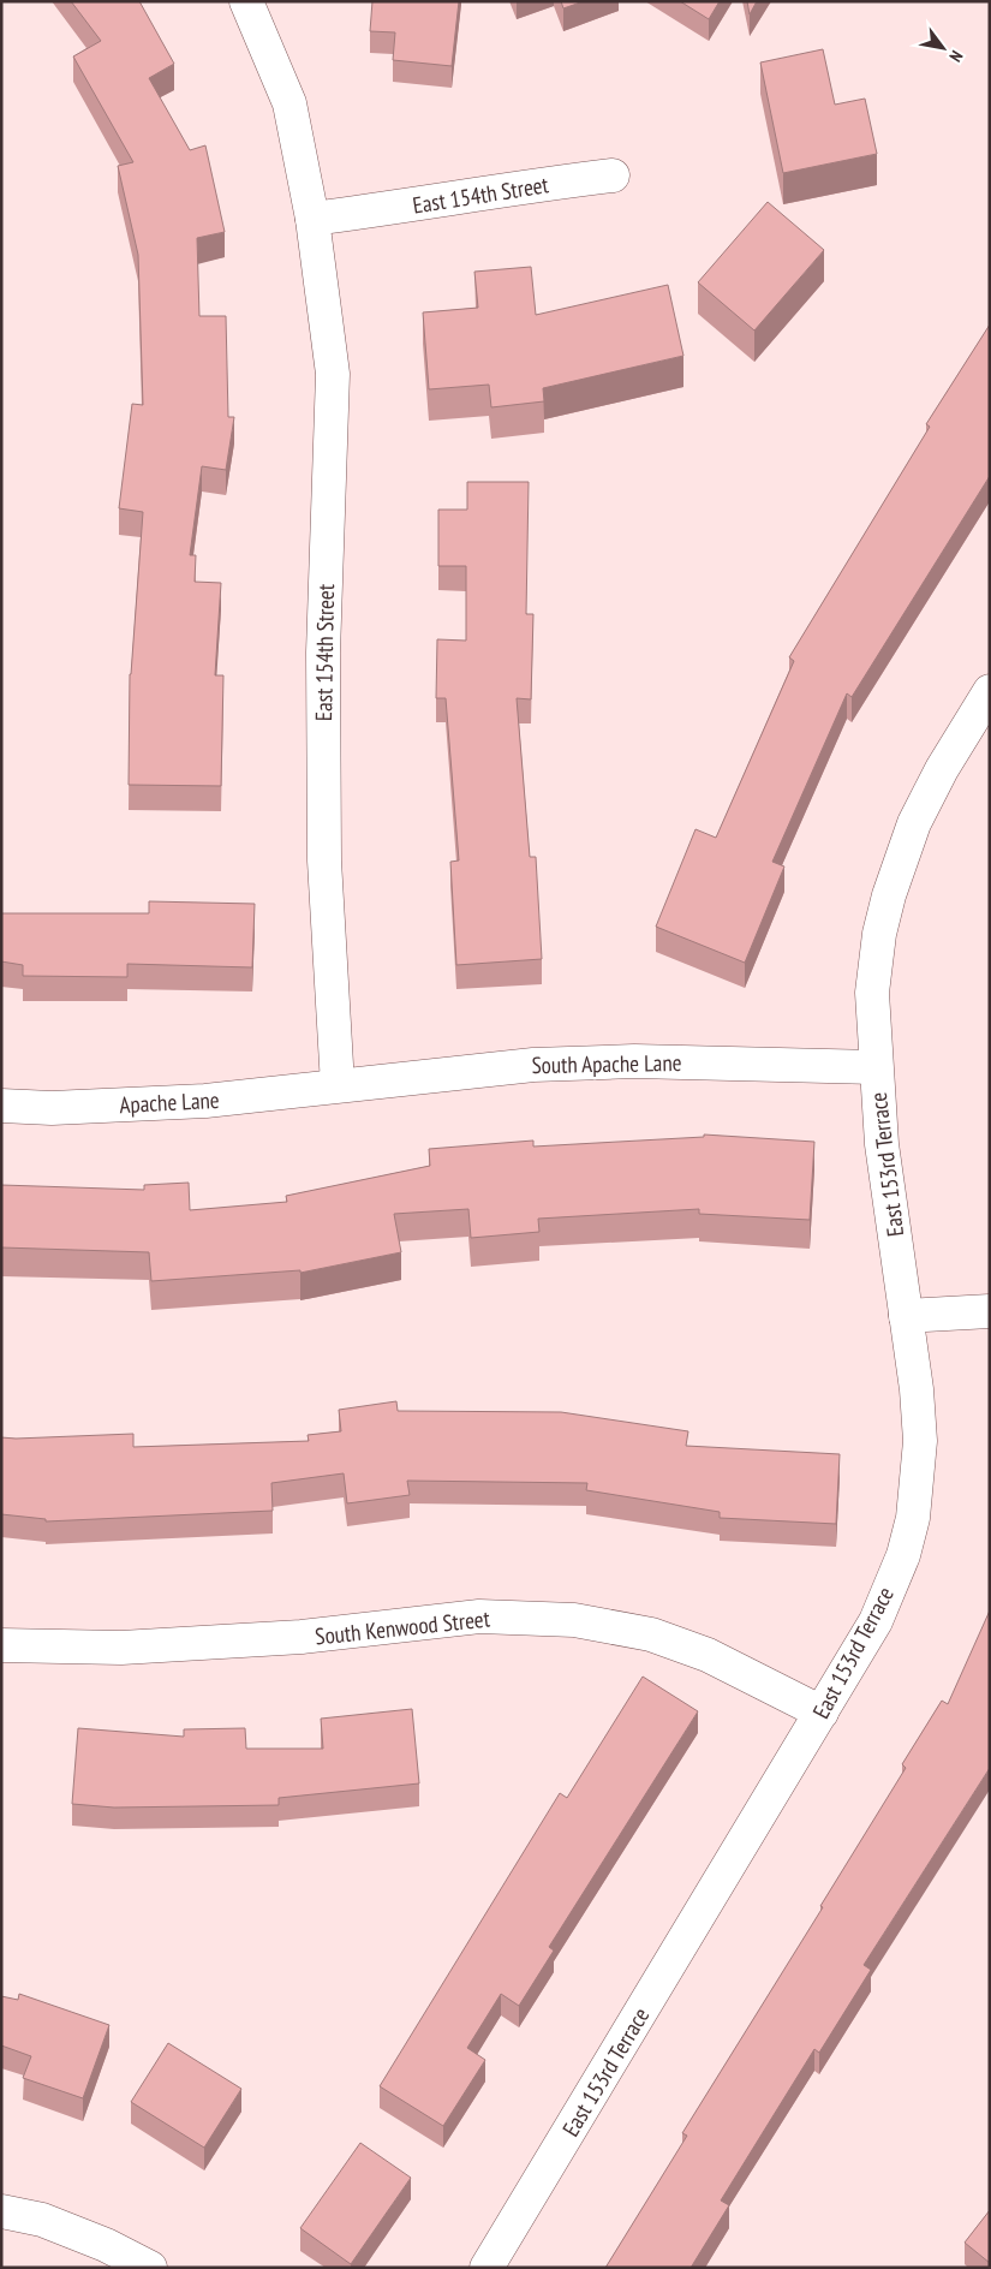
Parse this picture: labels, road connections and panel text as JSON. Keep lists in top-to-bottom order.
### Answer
{
  "streets": {
    "street": [
      "East 154th Street",
      "South Apache Lane",
      "Apache Lane",
      "East 153rd Terrace",
      "South Kenwood Street"
    ]
  },
  "crossings": [
    ["East 154th Street", "South Apache Lane"],
    ["East 154th Street", "Apache Lane"],
    ["South Apache Lane", "Apache Lane"],
    ["South Apache Lane", "East 153rd Terrace"],
    ["East 153rd Terrace", "South Kenwood Street"]
  ],
  "north": "bottom right"
}
